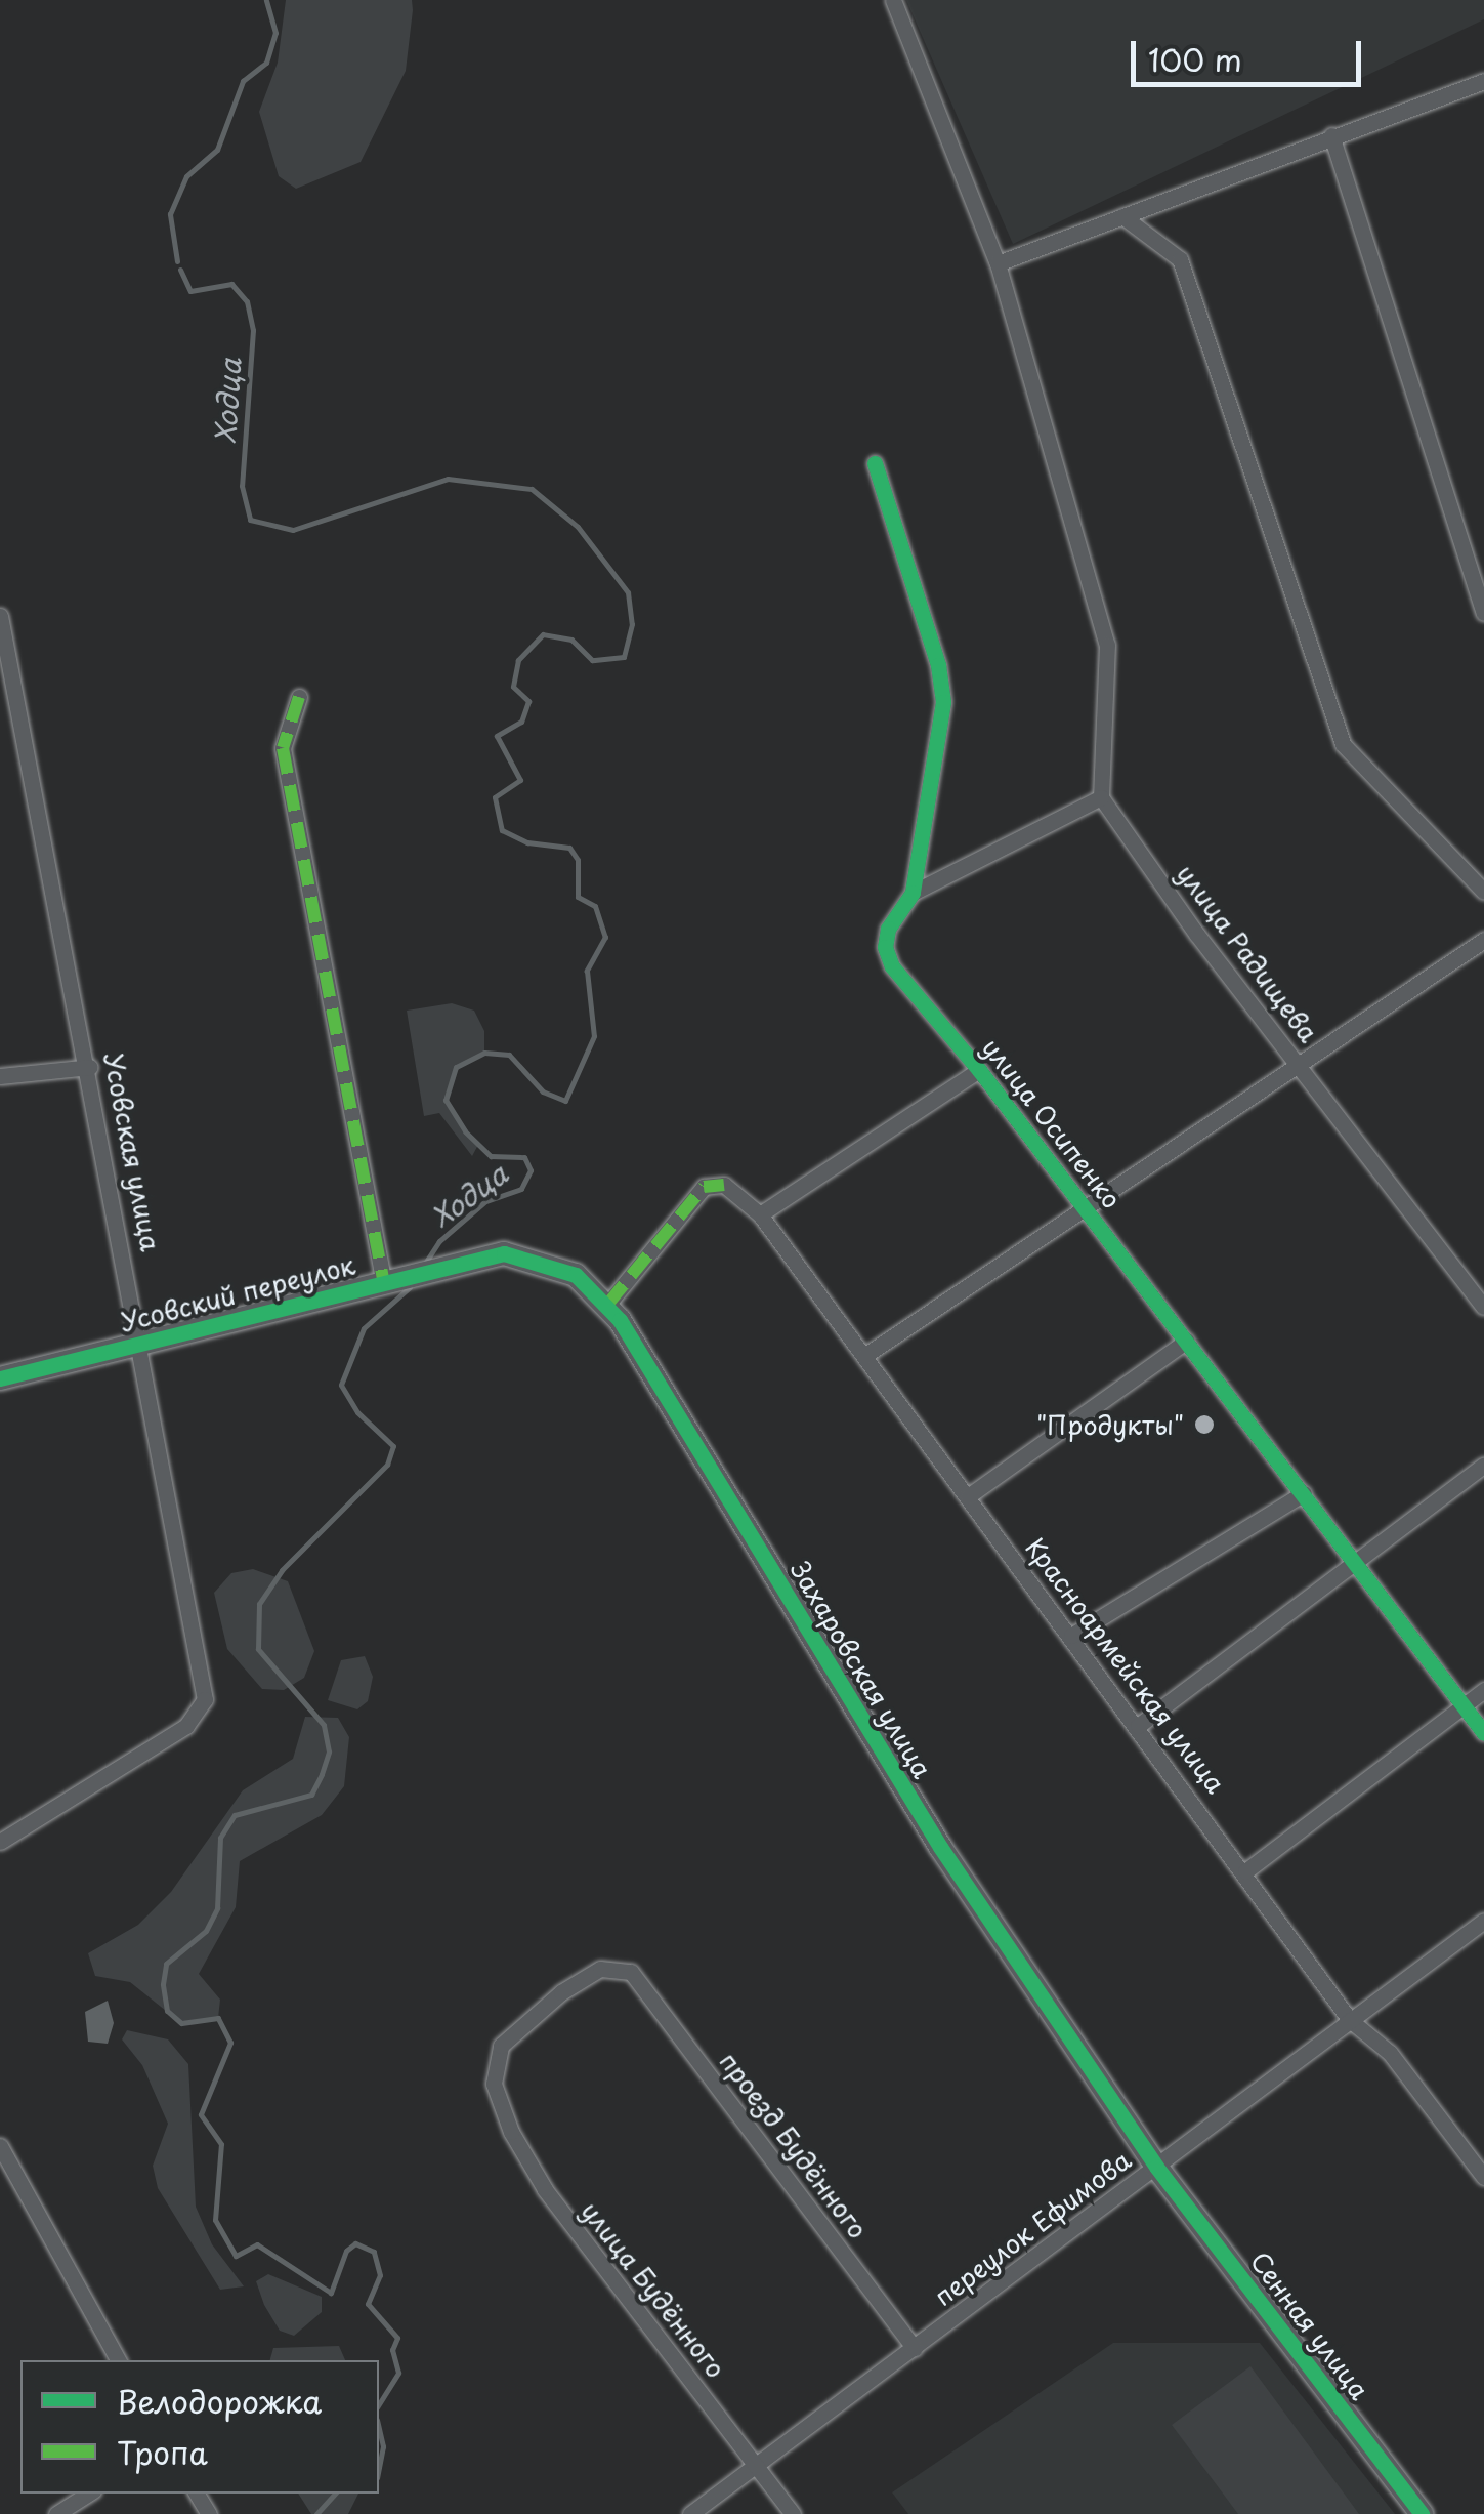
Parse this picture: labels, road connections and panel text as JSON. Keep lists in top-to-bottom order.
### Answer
{
  "streets": {
    "street": [
      "улица Радищева",
      "улица Осипенко",
      "Усовская улица",
      "Усовский переулок",
      "Красноармейская улица",
      "Захаровская улица",
      "проезд Будённого",
      "переулок Ефимова",
      "улица Будённого",
      "Сенная улица"
    ]
  },
  "crossings": [
    ["Усовская улица", "Усовский переулок"],
    ["Усовский переулок", "Захаровская улица"],
    ["Красноармейская улица", "Захаровская улица"],
    ["Красноармейская улица", "переулок Ефимова"],
    ["Захаровская улица", "переулок Ефимова"],
    ["Захаровская улица", "Сенная улица"],
    ["проезд Будённого", "переулок Ефимова"],
    ["проезд Будённого", "улица Будённого"],
    ["переулок Ефимова", "улица Будённого"],
    ["переулок Ефимова", "Сенная улица"]
  ],
  "water": ["Ходца"],
  "places": ["\"Продукты\""],
  "legend": ["Велодорожка", "Тропа"],
  "scale_bar": "100 m"
}
